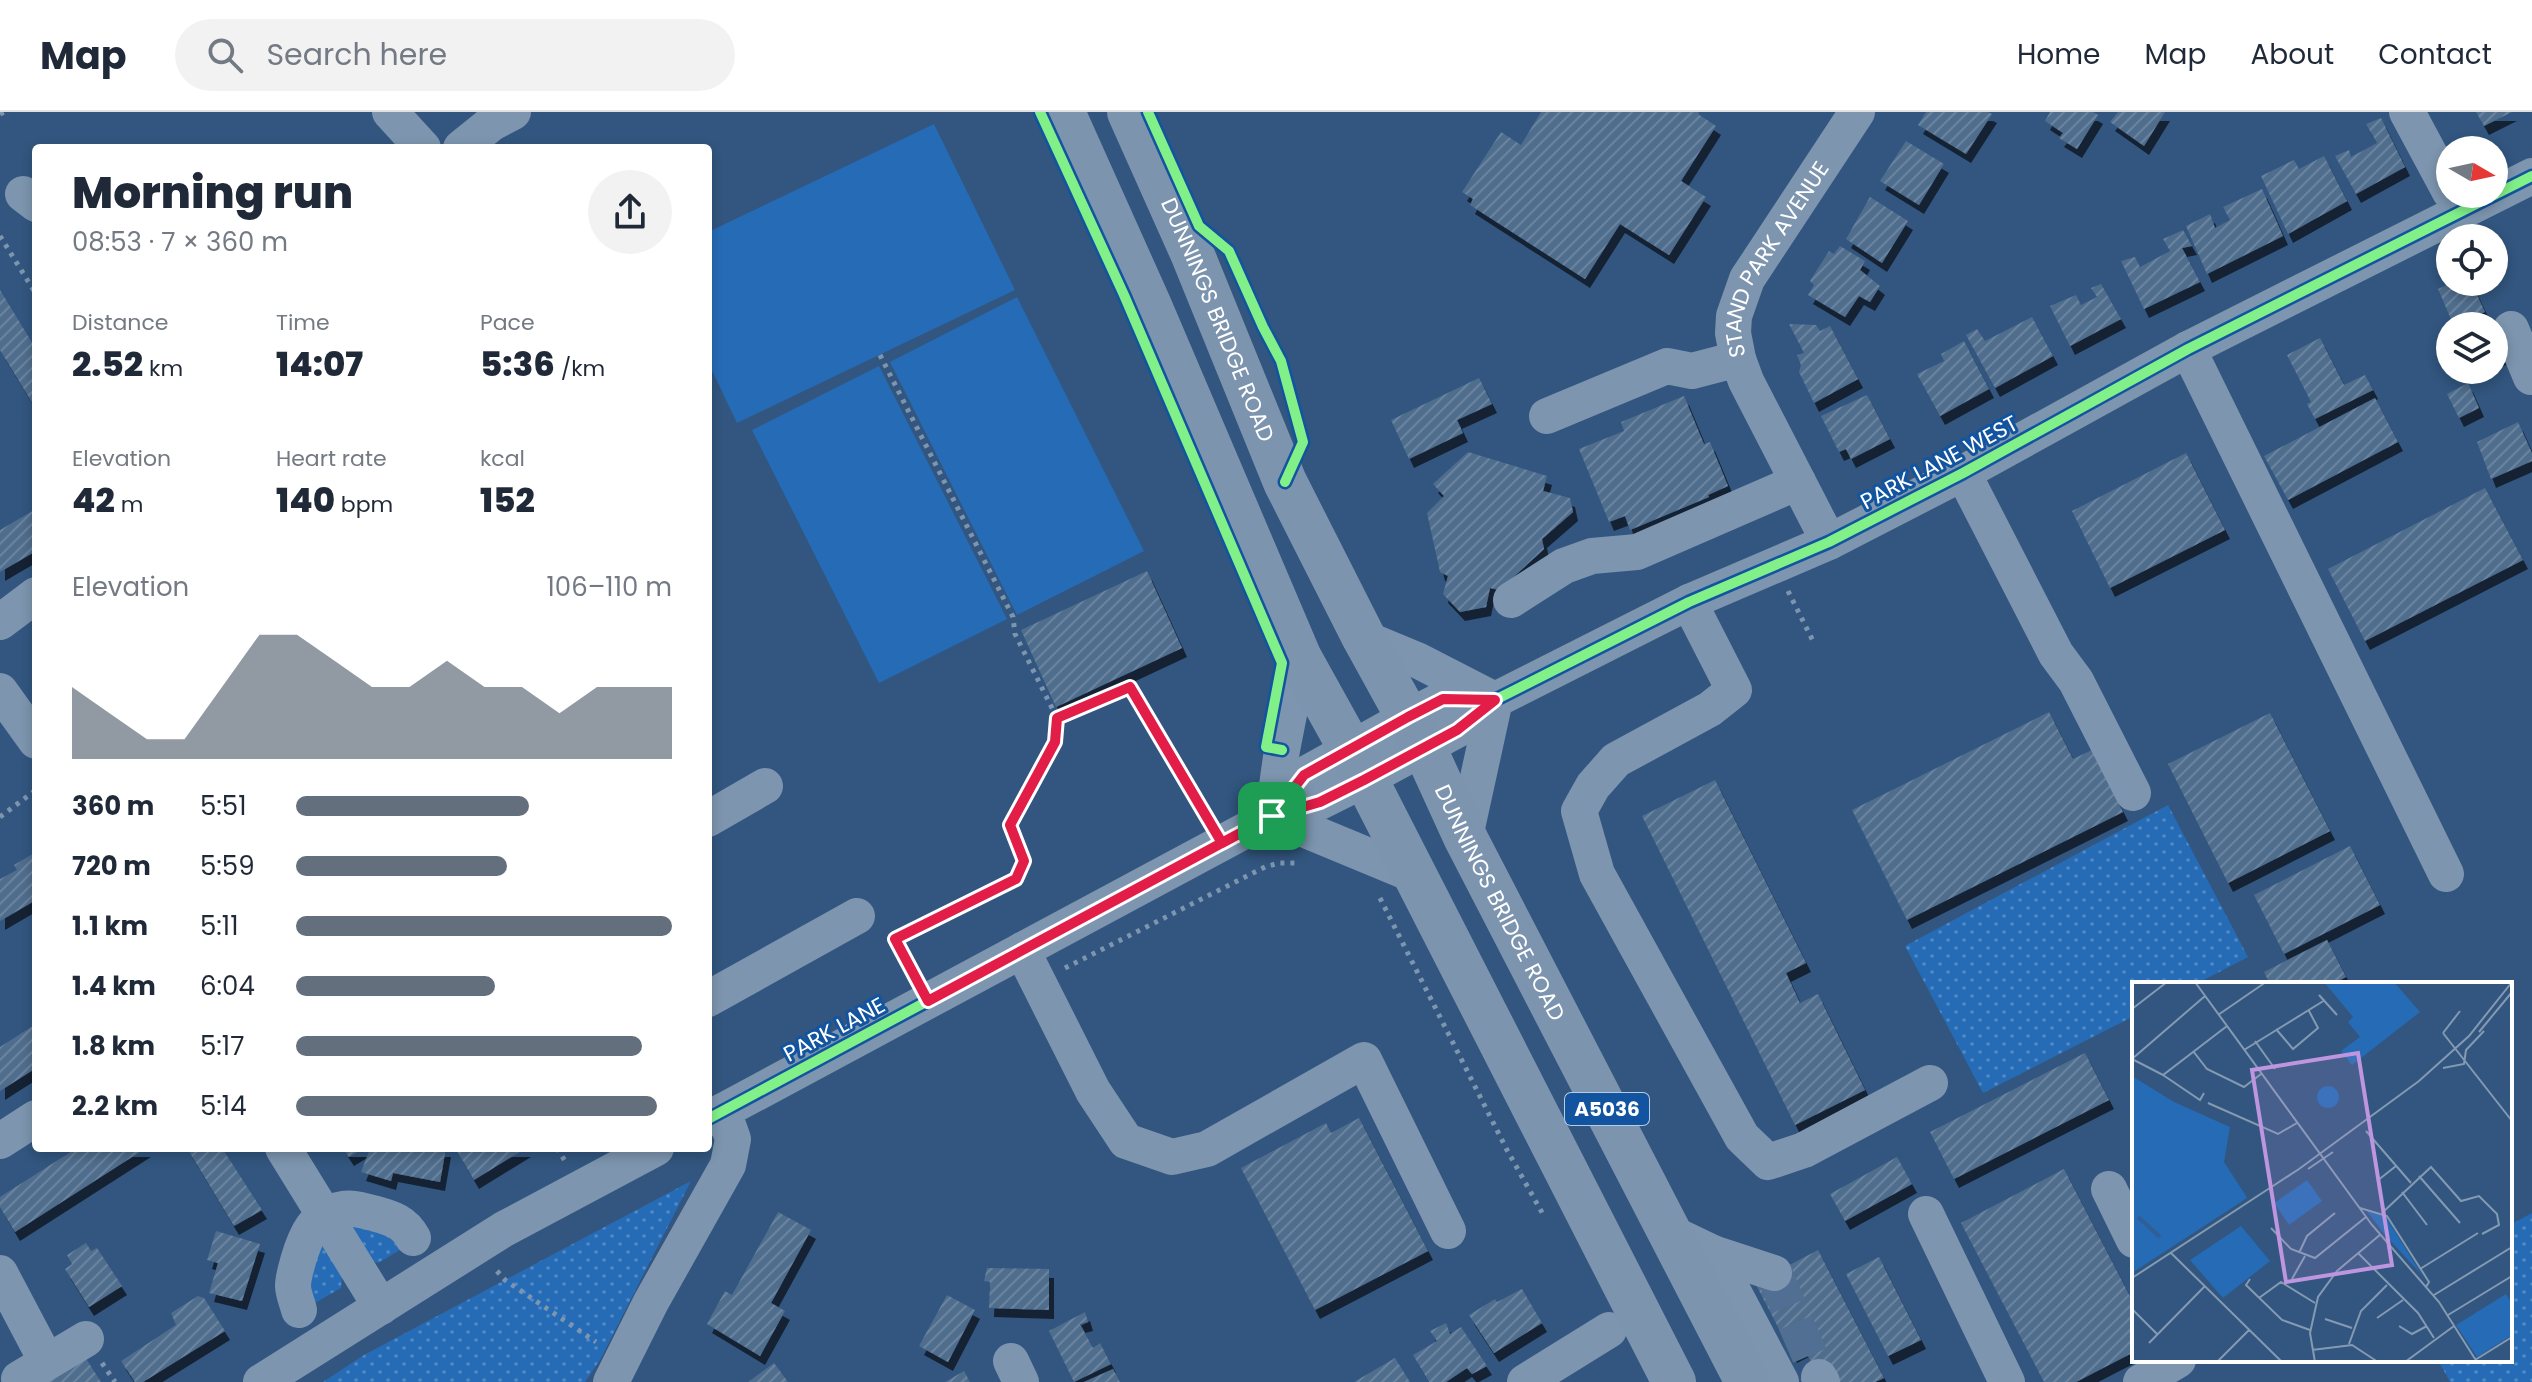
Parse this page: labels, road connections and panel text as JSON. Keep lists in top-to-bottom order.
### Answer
{
  "streets": {
    "highway": ["DUNNINGS BRIDGE ROAD", "A5036"],
    "street": ["STAND PARK AVENUE", "PARK LANE WEST", "PARK LANE"]
  },
  "crossings": [
    ["STAND PARK AVENUE", "PARK LANE WEST"],
    ["DUNNINGS BRIDGE ROAD", "PARK LANE WEST"],
    ["DUNNINGS BRIDGE ROAD", "PARK LANE"],
    ["PARK LANE WEST", "PARK LANE"]
  ],
  "north": "right",
  "page": {
    "header": "Map",
    "search": "Search here",
    "nav": [
      "Home",
      "Map",
      "About",
      "Contact"
    ],
    "heading": ["Morning run", "08:53 · 7 × 360 m"],
    "stats": [
      ["Distance", "2.52 km"],
      ["Time", "14:07"],
      ["Pace", "5:36 /km"],
      ["Elevation", "42 m"],
      ["Heart rate", "140 bpm"],
      ["kcal", "152"]
    ],
    "chart": ["Elevation", "106–110 m"],
    "list": [
      {
        "name": "360 m",
        "note": "5:51"
      },
      {
        "name": "720 m",
        "note": "5:59"
      },
      {
        "name": "1.1 km",
        "note": "5:11"
      },
      {
        "name": "1.4 km",
        "note": "6:04"
      },
      {
        "name": "1.8 km",
        "note": "5:17"
      },
      {
        "name": "2.2 km",
        "note": "5:14"
      }
    ]
  }
}
